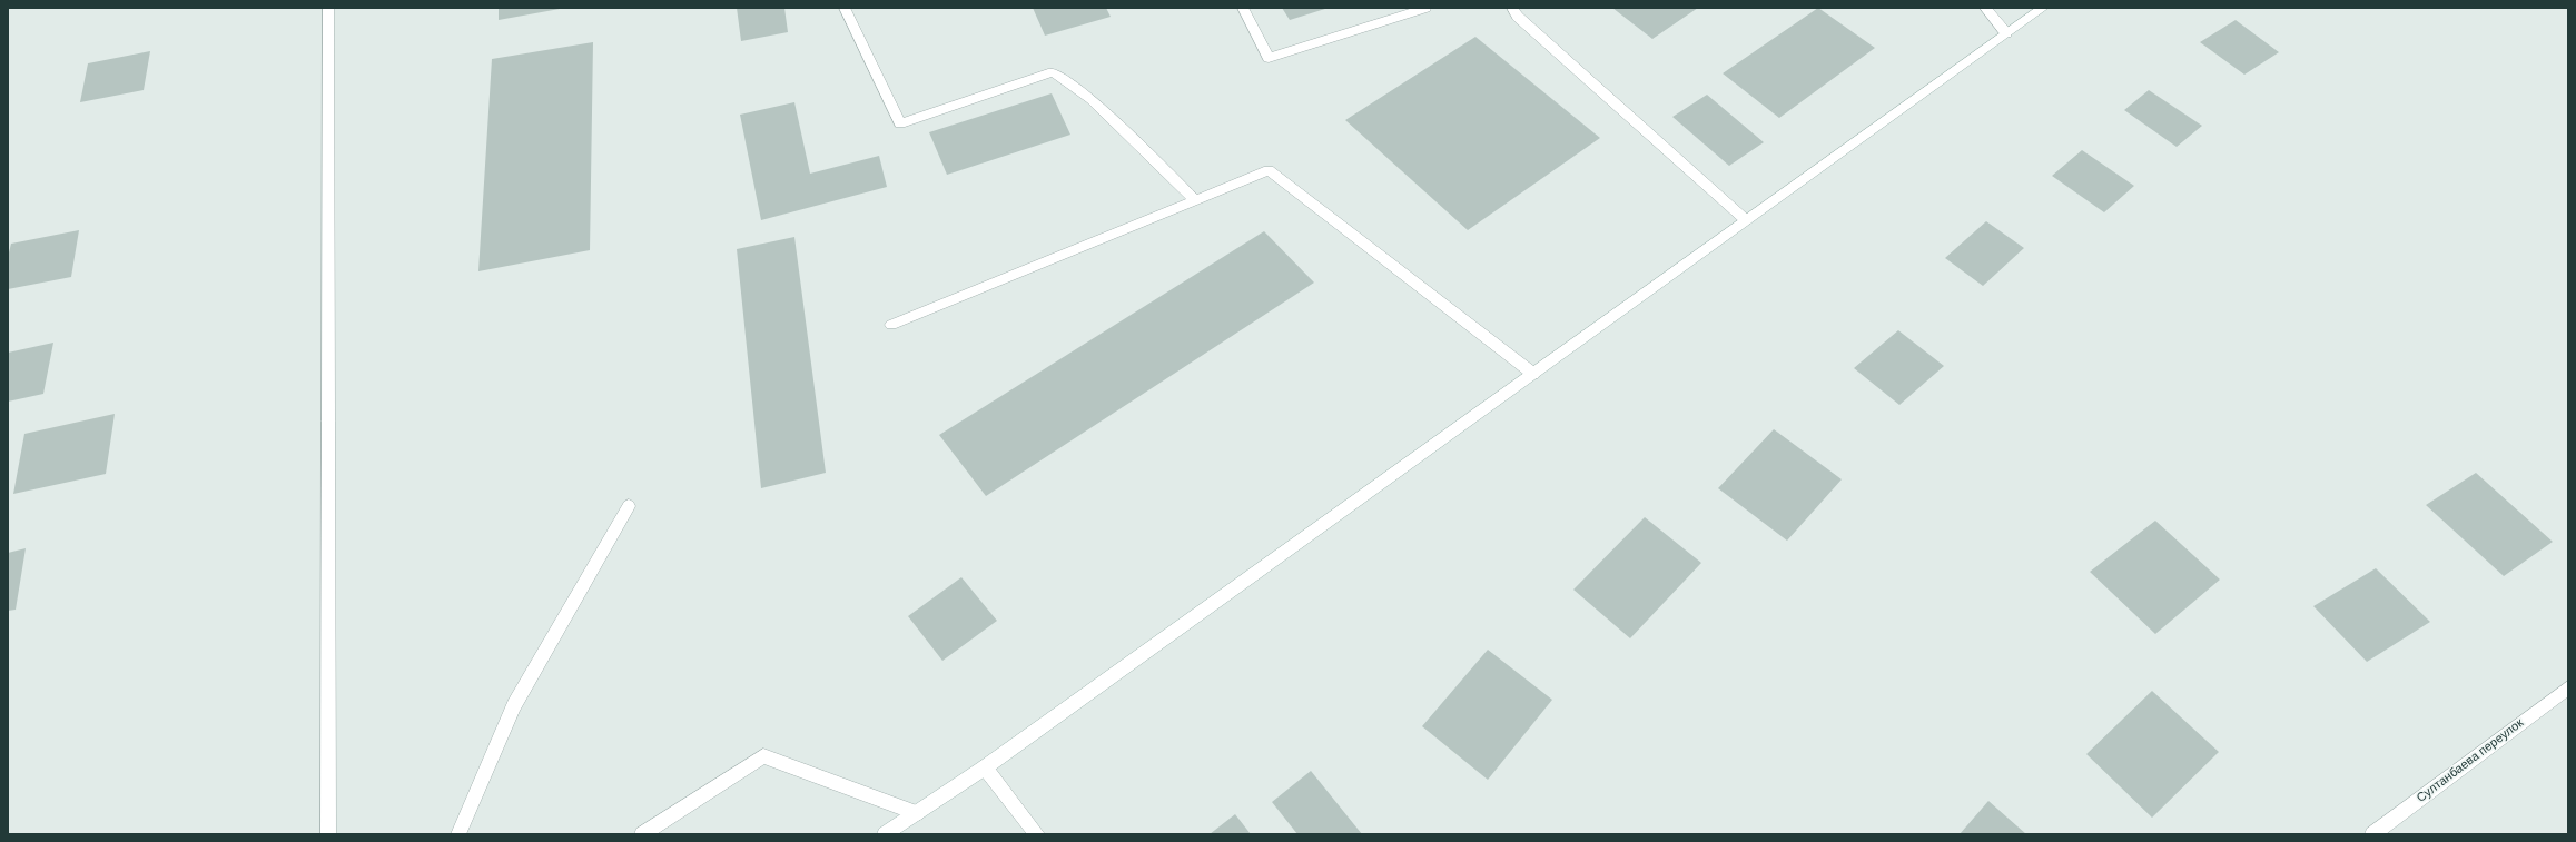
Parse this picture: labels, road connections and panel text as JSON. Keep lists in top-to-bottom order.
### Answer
{
  "streets": {
    "main road": ["Султанбаева переулок"]
  }
}
